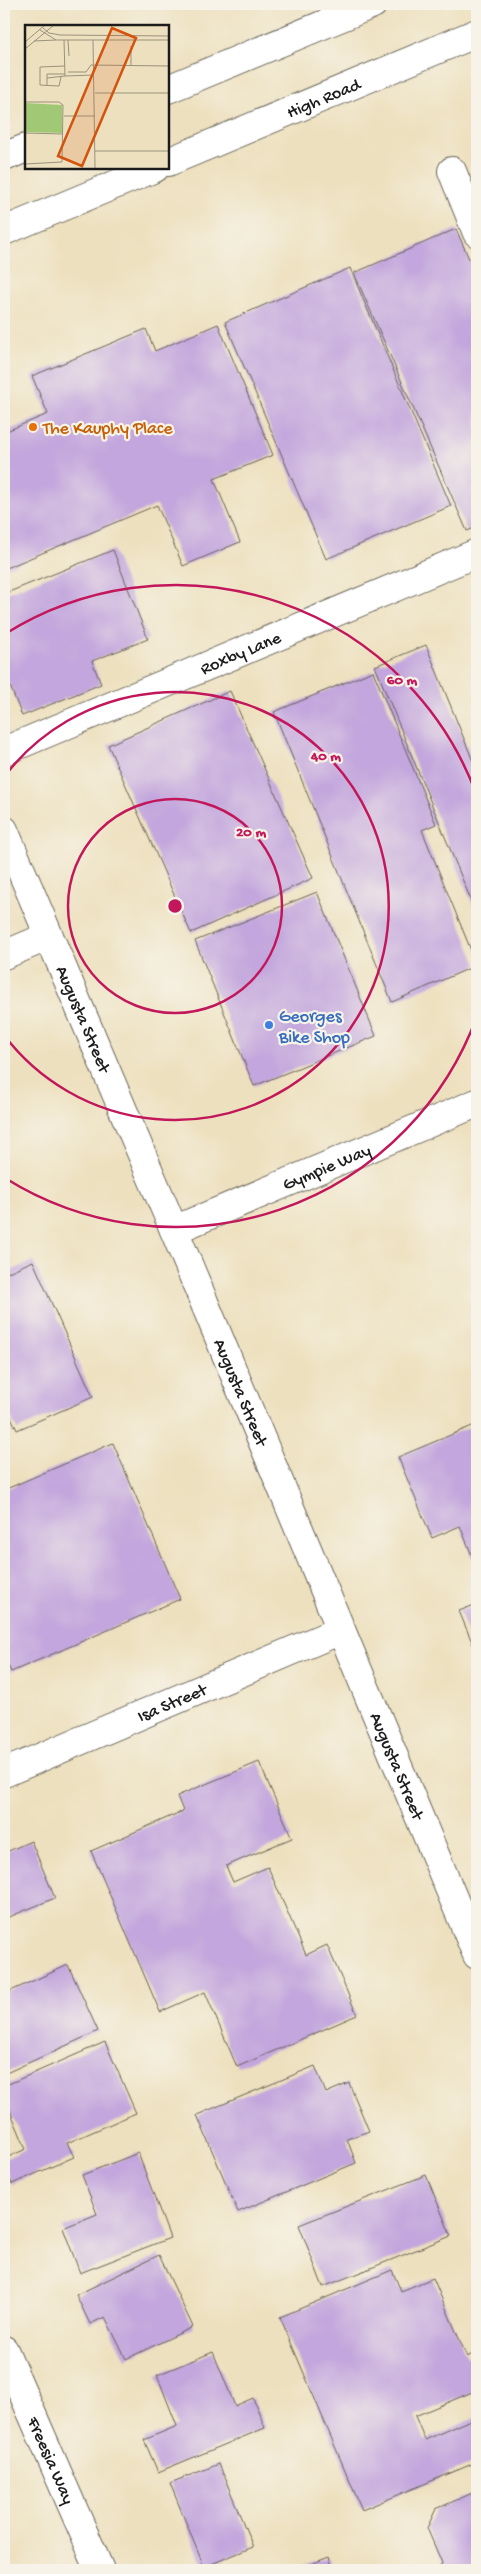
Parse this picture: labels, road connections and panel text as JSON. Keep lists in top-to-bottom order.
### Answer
{
  "streets": {
    "street": [
      "High Road",
      "Roxby Lane",
      "Augusta Street",
      "Gympie Way",
      "Isa Street",
      "Freesia Way"
    ]
  },
  "crossings": [
    ["Augusta Street", "Gympie Way"],
    ["Augusta Street", "Isa Street"]
  ],
  "places": ["The Kauphy Place", "Georges Bike Shop"],
  "rings": ["60 m", "40 m", "20 m"]
}
